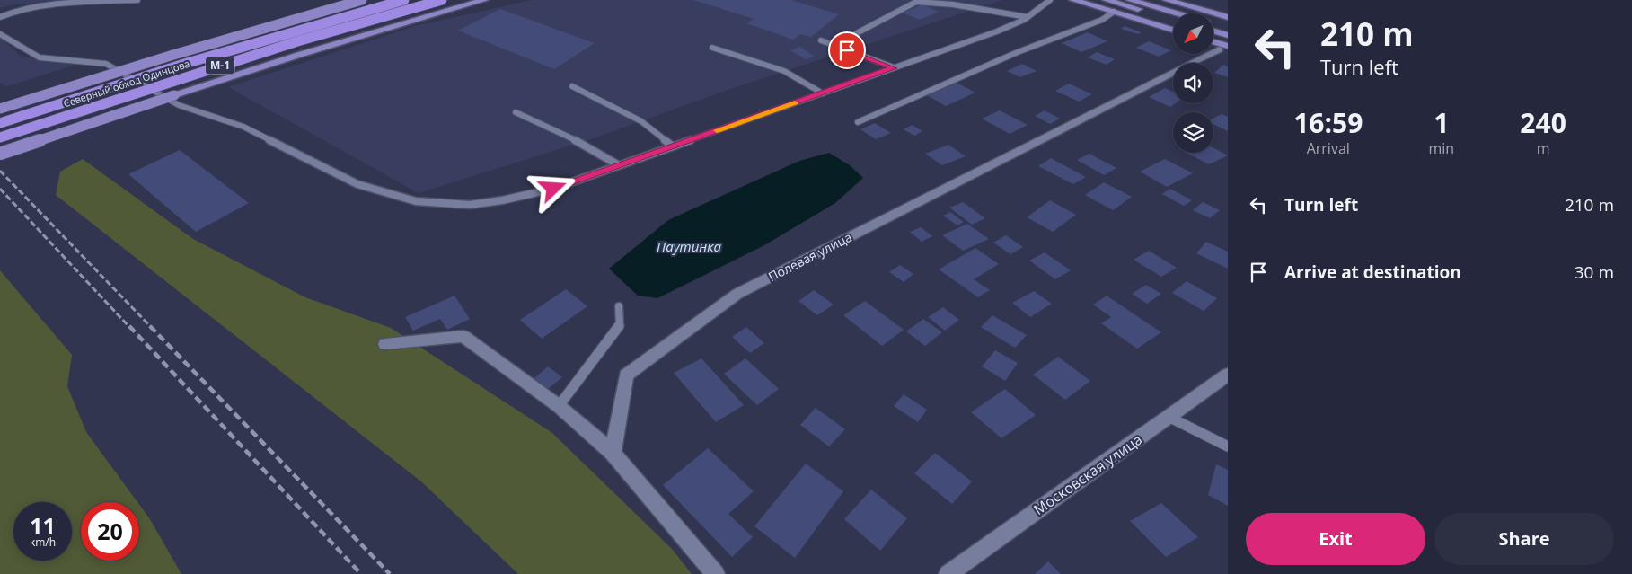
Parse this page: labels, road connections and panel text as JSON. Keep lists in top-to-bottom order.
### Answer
{
  "streets": {
    "highway": ["М-1", "Северный обход Одинцова"],
    "street": ["Полевая улица", "Московская улица"]
  },
  "water": ["Паутинка"],
  "north": "bottom left",
  "page": {
    "turn": ["210 m", "Turn left"],
    "eta": [
      "16:59",
      "Arrival",
      "1",
      "min",
      "240",
      "m"
    ],
    "list": [
      {
        "name": "Turn left",
        "value": "210 m"
      },
      {
        "name": "Arrive at destination",
        "value": "30 m"
      }
    ],
    "speed": "11 km/h",
    "limit": "20",
    "buttons": ["Exit", "Share"]
  }
}
